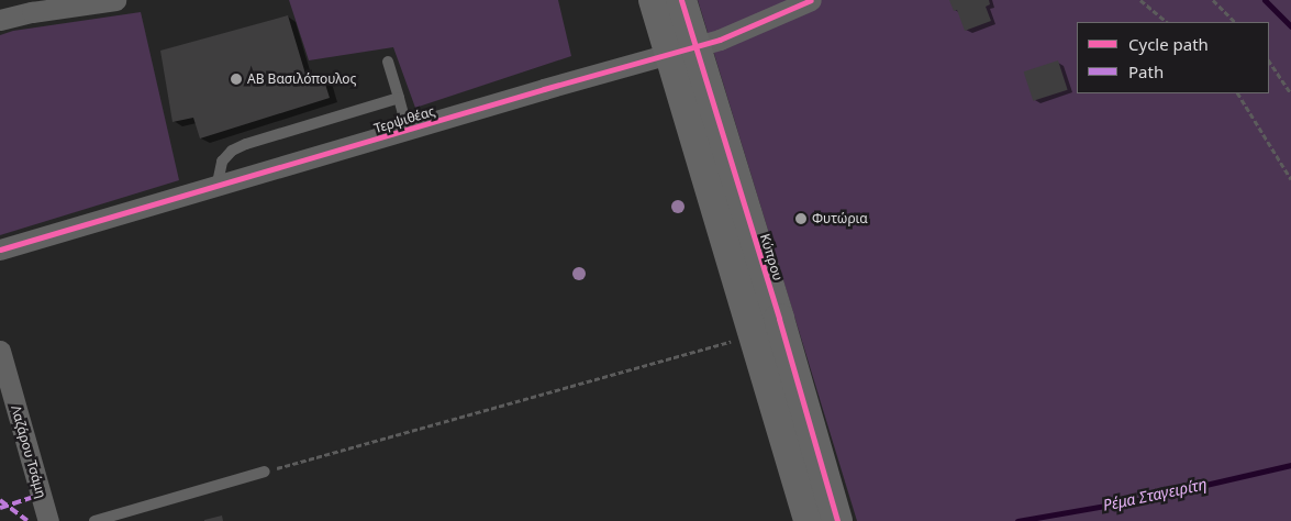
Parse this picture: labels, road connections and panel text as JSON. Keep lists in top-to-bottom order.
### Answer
{
  "streets": {
    "street": ["Τερψιθέας", "Κύπρου", "Λαζάρου Τσάμη"]
  },
  "crossings": [
    ["Τερψιθέας", "Κύπρου"]
  ],
  "water": ["Ρέμα Σταγειρίτη"],
  "places": ["ΑΒ Βασιλόπουλος", "Φυτώρια"],
  "legend": ["Cycle path", "Path"]
}
